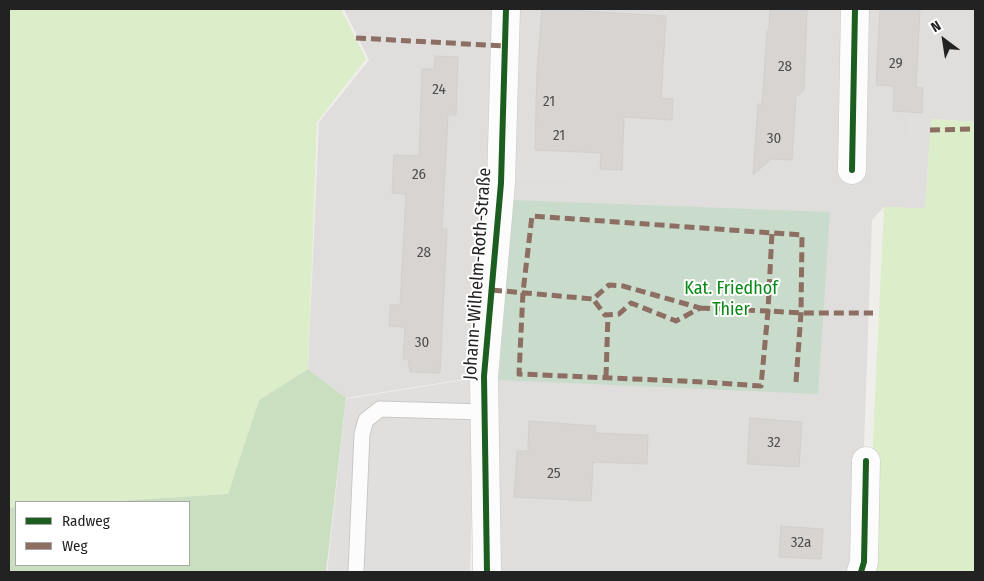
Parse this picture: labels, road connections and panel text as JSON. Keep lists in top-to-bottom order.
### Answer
{
  "streets": {
    "street": ["Johann-Wilhelm-Roth-Straße"]
  },
  "parks": ["Kat. Friedhof Thier"],
  "house_numbers": [
    "29",
    "28",
    "24",
    "21",
    "21",
    "30",
    "26",
    "28",
    "30",
    "32",
    "25",
    "32a"
  ],
  "legend": ["Radweg", "Weg"],
  "north": "top left"
}
